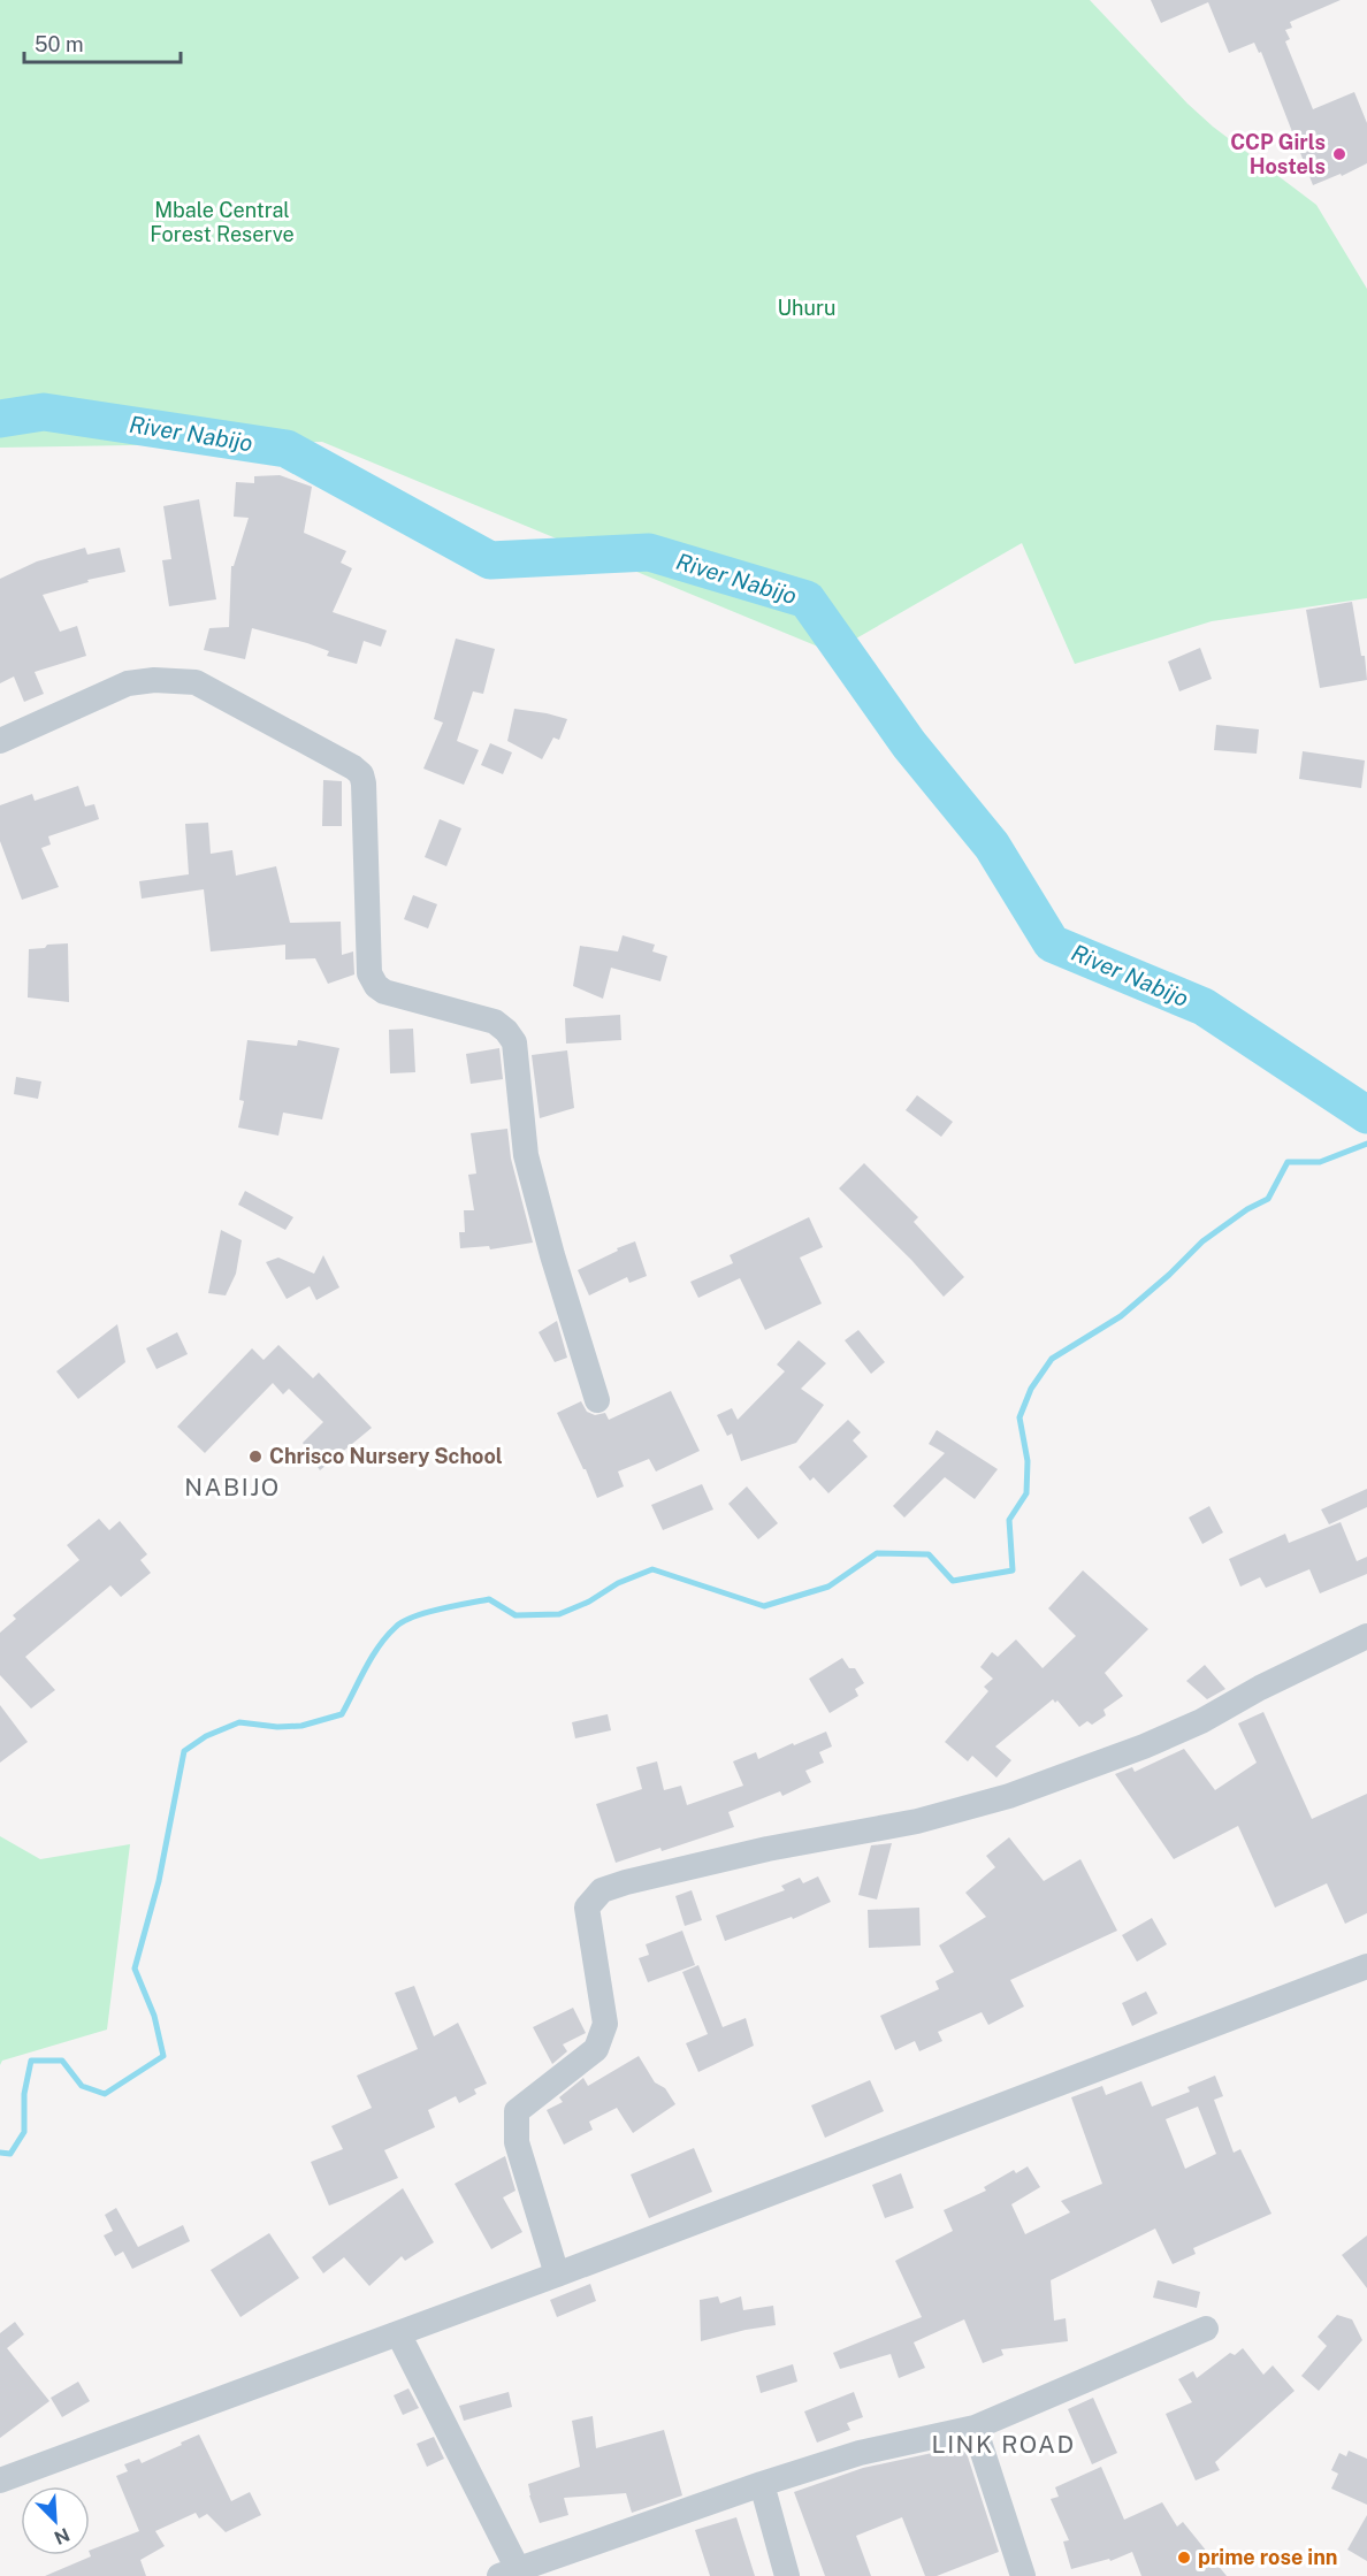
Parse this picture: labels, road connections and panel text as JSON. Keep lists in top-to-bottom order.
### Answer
{
  "districts": ["NABIJO", "LINK ROAD"],
  "water": ["River Nabijo"],
  "parks": ["Mbale Central Forest Reserve", "Uhuru"],
  "places": ["CCP Girls Hostels", "Chrisco Nursery School", "prime rose inn"],
  "scale_bar": "50 m",
  "north": "bottom right"
}
